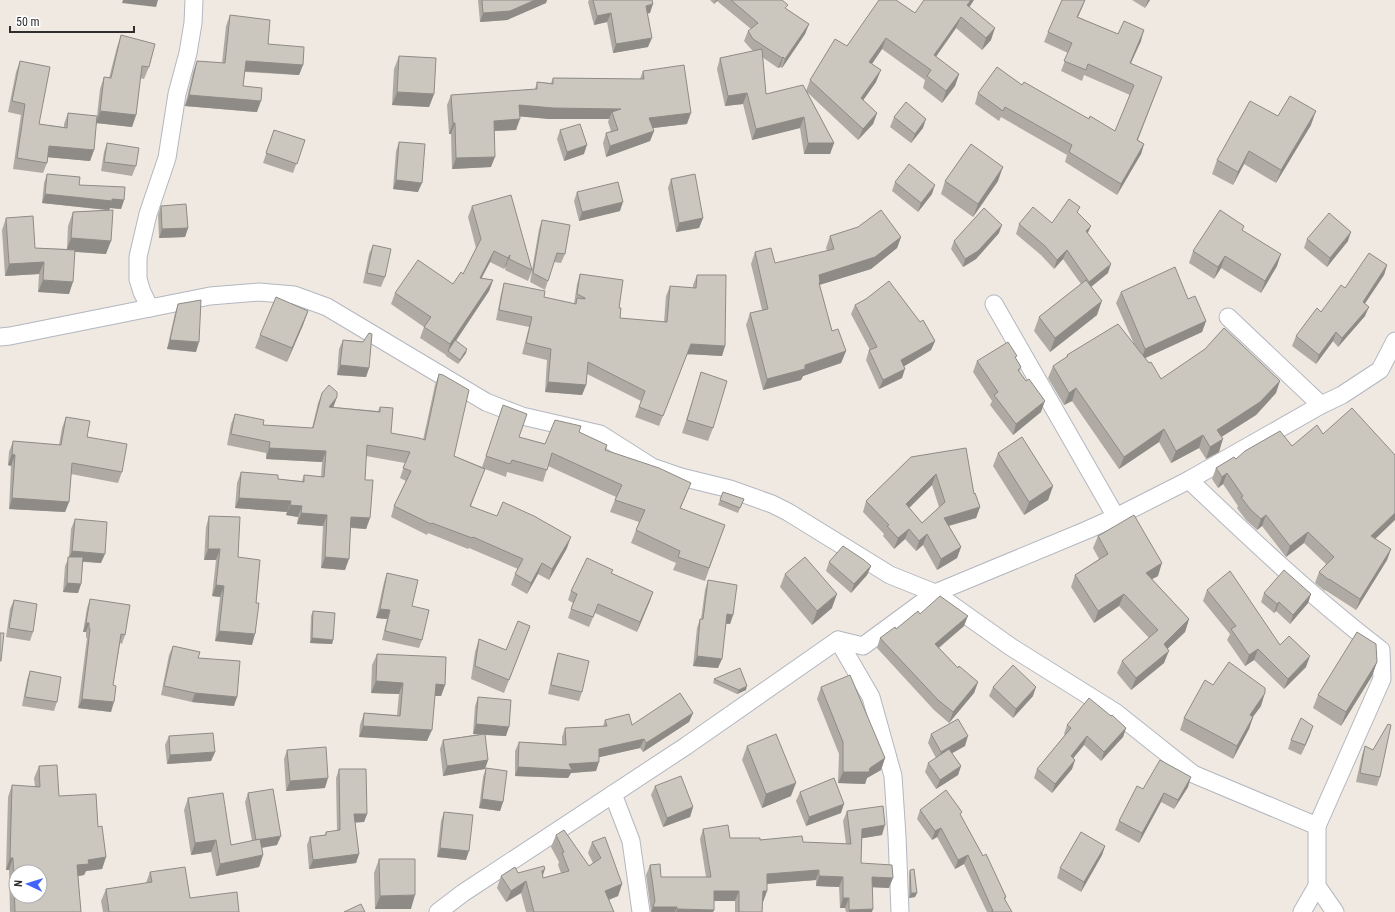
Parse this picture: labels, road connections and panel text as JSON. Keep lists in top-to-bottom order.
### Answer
{
  "scale_bar": "50 m",
  "north": "left"
}
